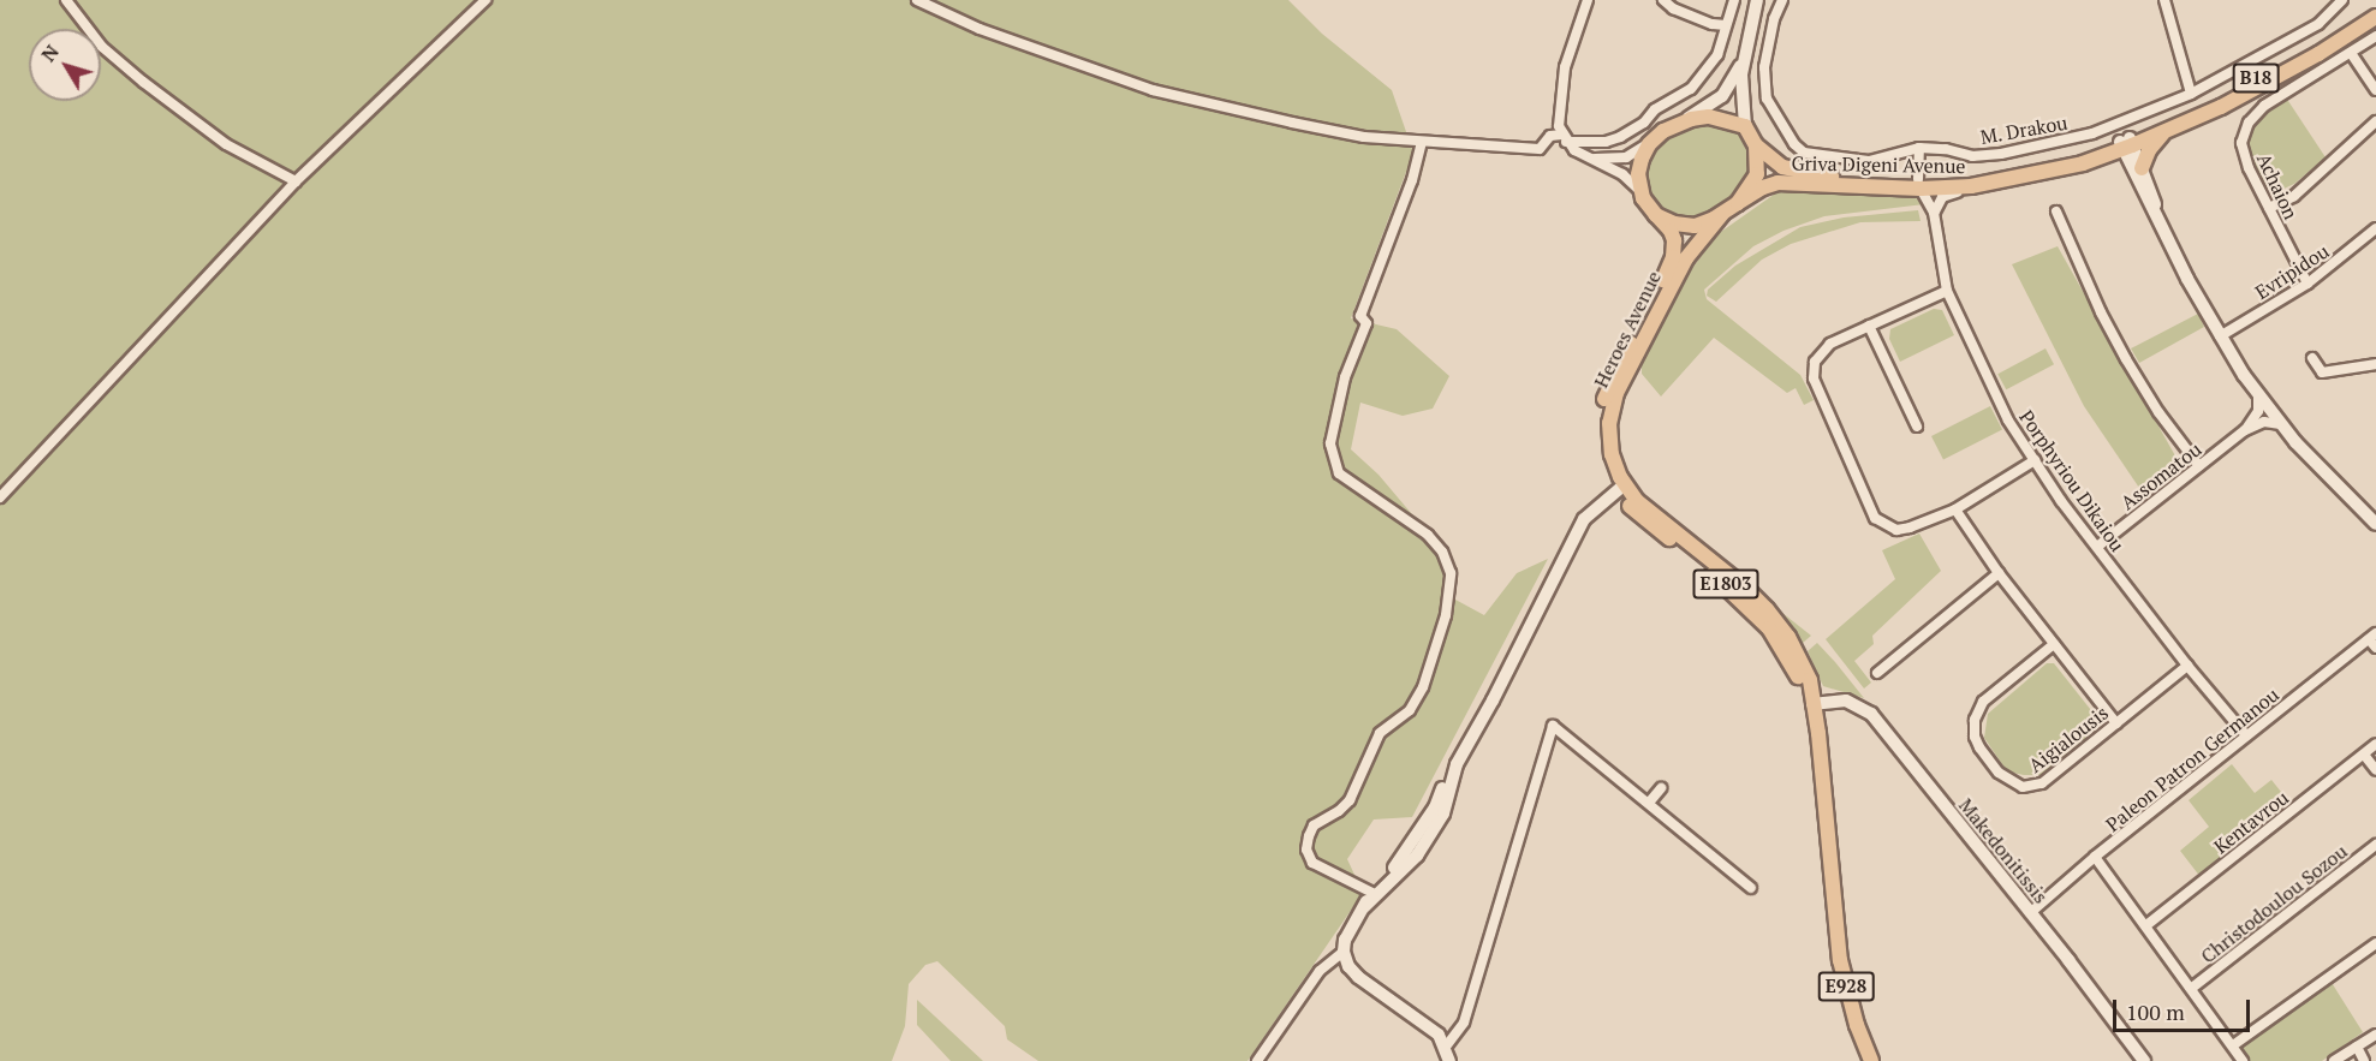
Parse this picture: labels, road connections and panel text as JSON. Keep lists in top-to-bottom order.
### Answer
{
  "streets": {
    "main road": [
      "B18",
      "Griva Digeni Avenue",
      "Heroes Avenue",
      "E1803",
      "Makedonitissis",
      "E928"
    ],
    "street": [
      "M. Drakou",
      "Achaion",
      "Evripidou",
      "Assomatou",
      "Porphyriou Dikaiou",
      "Aigialousis",
      "Paleon Patron Germanou",
      "Kentavrou",
      "Christodoulou Sozou"
    ]
  },
  "crossings": [
    ["Griva Digeni Avenue", "Heroes Avenue"],
    ["Griva Digeni Avenue", "Porphyriou Dikaiou"],
    ["Achaion", "Evripidou"],
    ["Heroes Avenue", "Makedonitissis"],
    ["Assomatou", "Porphyriou Dikaiou"],
    ["Porphyriou Dikaiou", "Aigialousis"],
    ["Porphyriou Dikaiou", "Paleon Patron Germanou"],
    ["Paleon Patron Germanou", "Makedonitissis"]
  ],
  "scale_bar": "100 m",
  "north": "top left"
}
